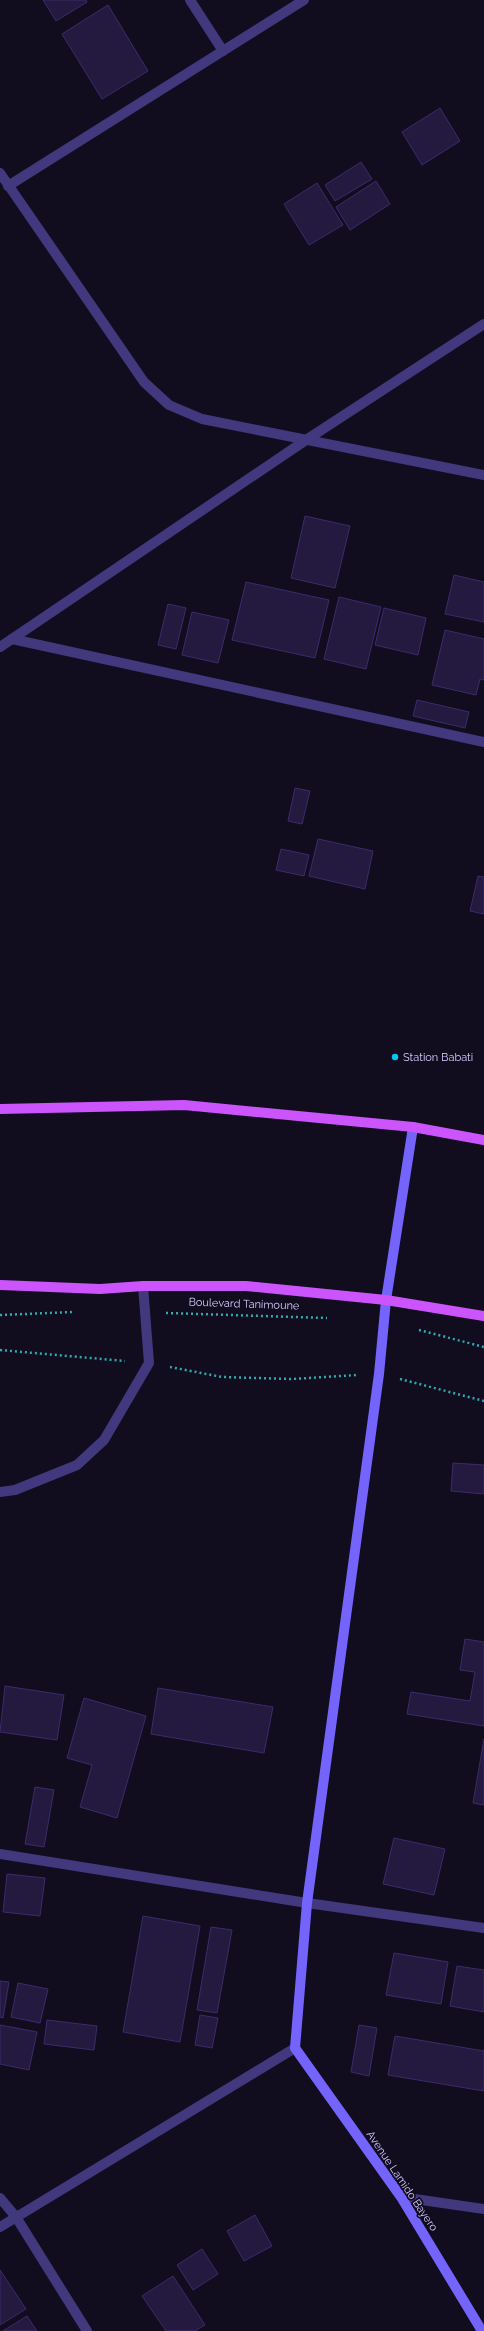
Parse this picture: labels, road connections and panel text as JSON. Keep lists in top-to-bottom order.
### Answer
{
  "streets": {
    "main road": ["Boulevard Tanimoune"],
    "street": ["Avenue Lamido Bayero"]
  },
  "places": ["Station Babati"]
}
